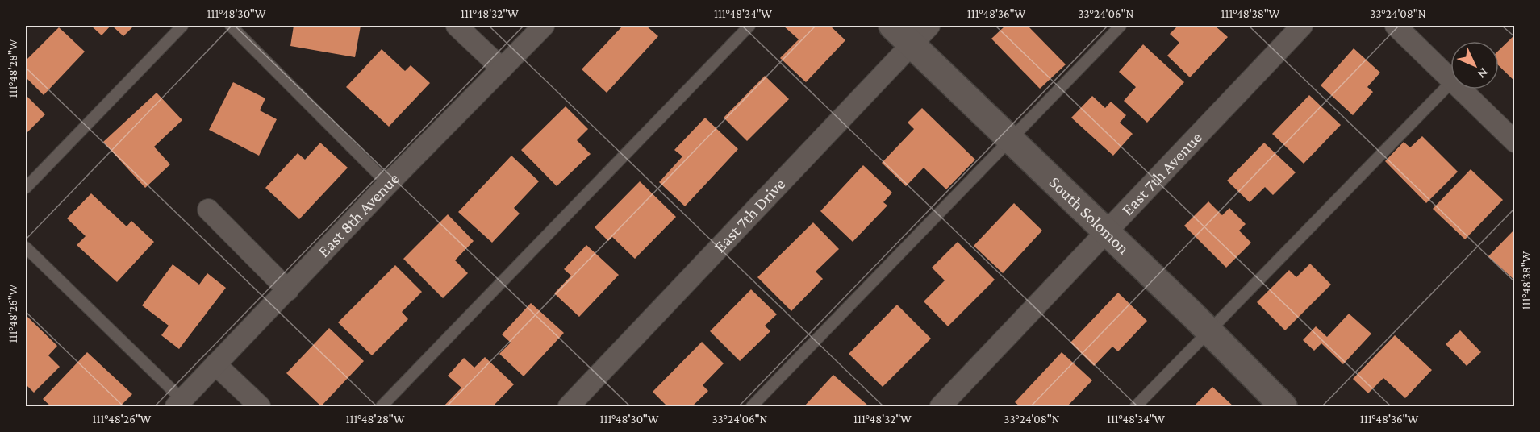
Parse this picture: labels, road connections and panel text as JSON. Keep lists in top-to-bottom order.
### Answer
{
  "streets": {
    "street": [
      "East 7th Avenue",
      "East 8th Avenue",
      "South Solomon",
      "East 7th Drive"
    ]
  },
  "crossings": [
    ["East 7th Avenue", "South Solomon"],
    ["South Solomon", "East 7th Drive"]
  ],
  "north": "bottom right",
  "coordinates": [
    "111°48'30\"W",
    "111°48'32\"W",
    "111°48'34\"W",
    "111°48'36\"W",
    "33°24'06\"N",
    "111°48'38\"W",
    "33°24'08\"N",
    "111°48'28\"W",
    "111°48'26\"W"
  ]
}
